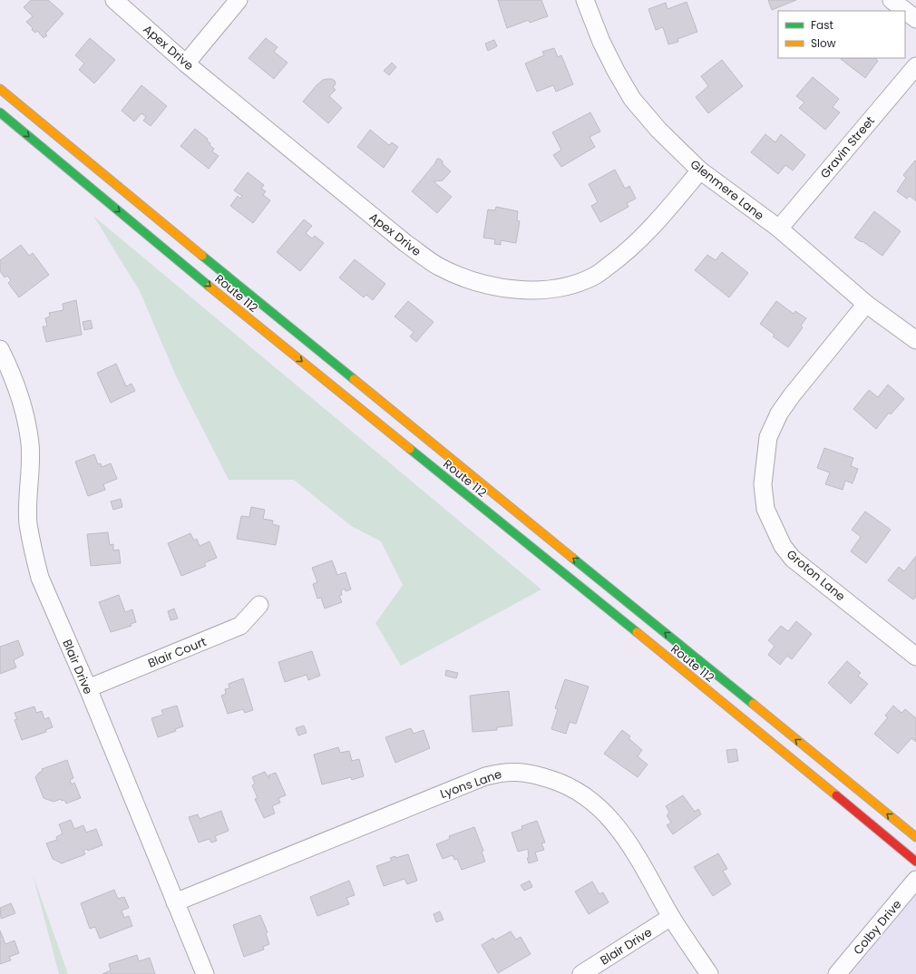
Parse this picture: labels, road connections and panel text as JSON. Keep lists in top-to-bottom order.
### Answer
{
  "streets": {
    "main road": ["Route 112"],
    "street": [
      "Apex Drive",
      "Gravin Street",
      "Glenmere Lane",
      "Groton Lane",
      "Blair Court",
      "Blair Drive",
      "Lyons Lane",
      "Colby Drive"
    ]
  },
  "crossings": [
    ["Apex Drive", "Glenmere Lane"],
    ["Gravin Street", "Glenmere Lane"],
    ["Glenmere Lane", "Groton Lane"],
    ["Blair Court", "Blair Drive"],
    ["Blair Drive", "Lyons Lane"]
  ],
  "legend": ["Fast", "Slow"]
}
